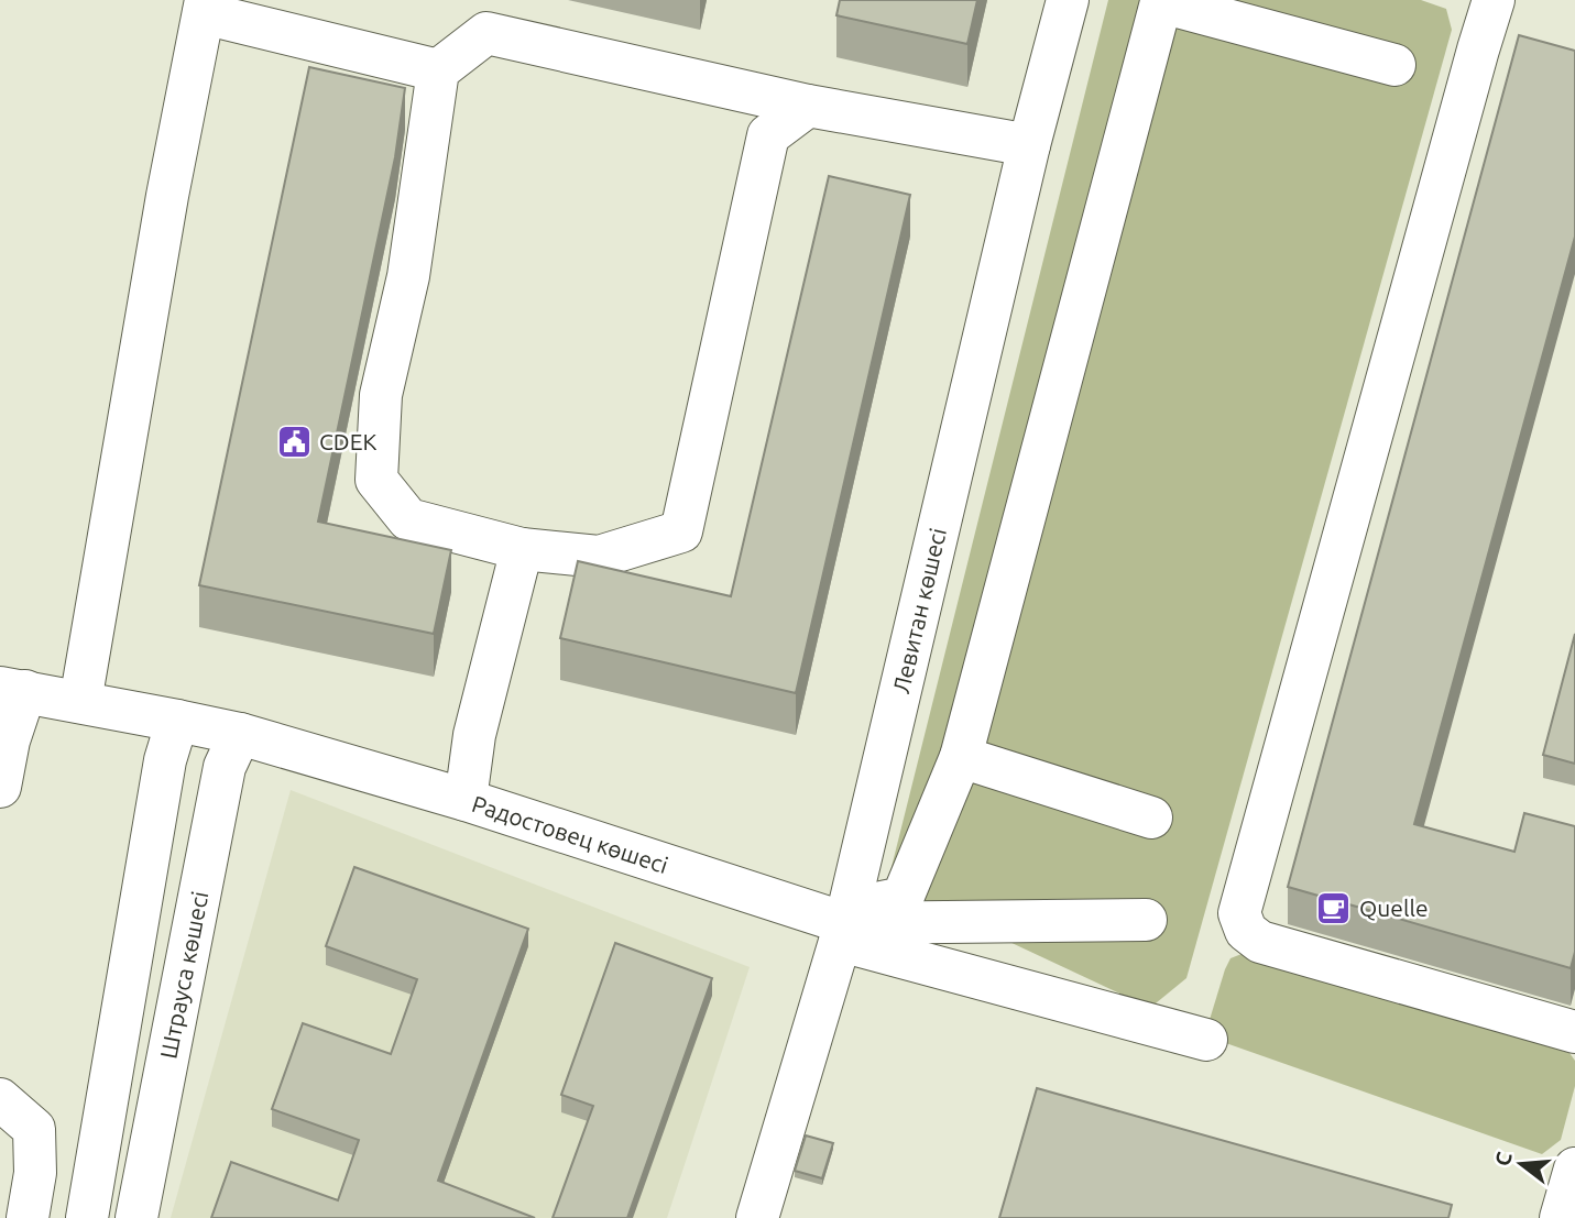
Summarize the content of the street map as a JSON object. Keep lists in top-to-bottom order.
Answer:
{
  "streets": {
    "street": ["Левитан көшесі", "Радостовец көшесі", "Штрауса көшесі"]
  },
  "crossings": [
    ["Левитан көшесі", "Радостовец көшесі"],
    ["Радостовец көшесі", "Штрауса көшесі"]
  ],
  "places": {
    "public building": ["CDEK"],
    "cafe": ["Quelle"]
  },
  "north": "left"
}
